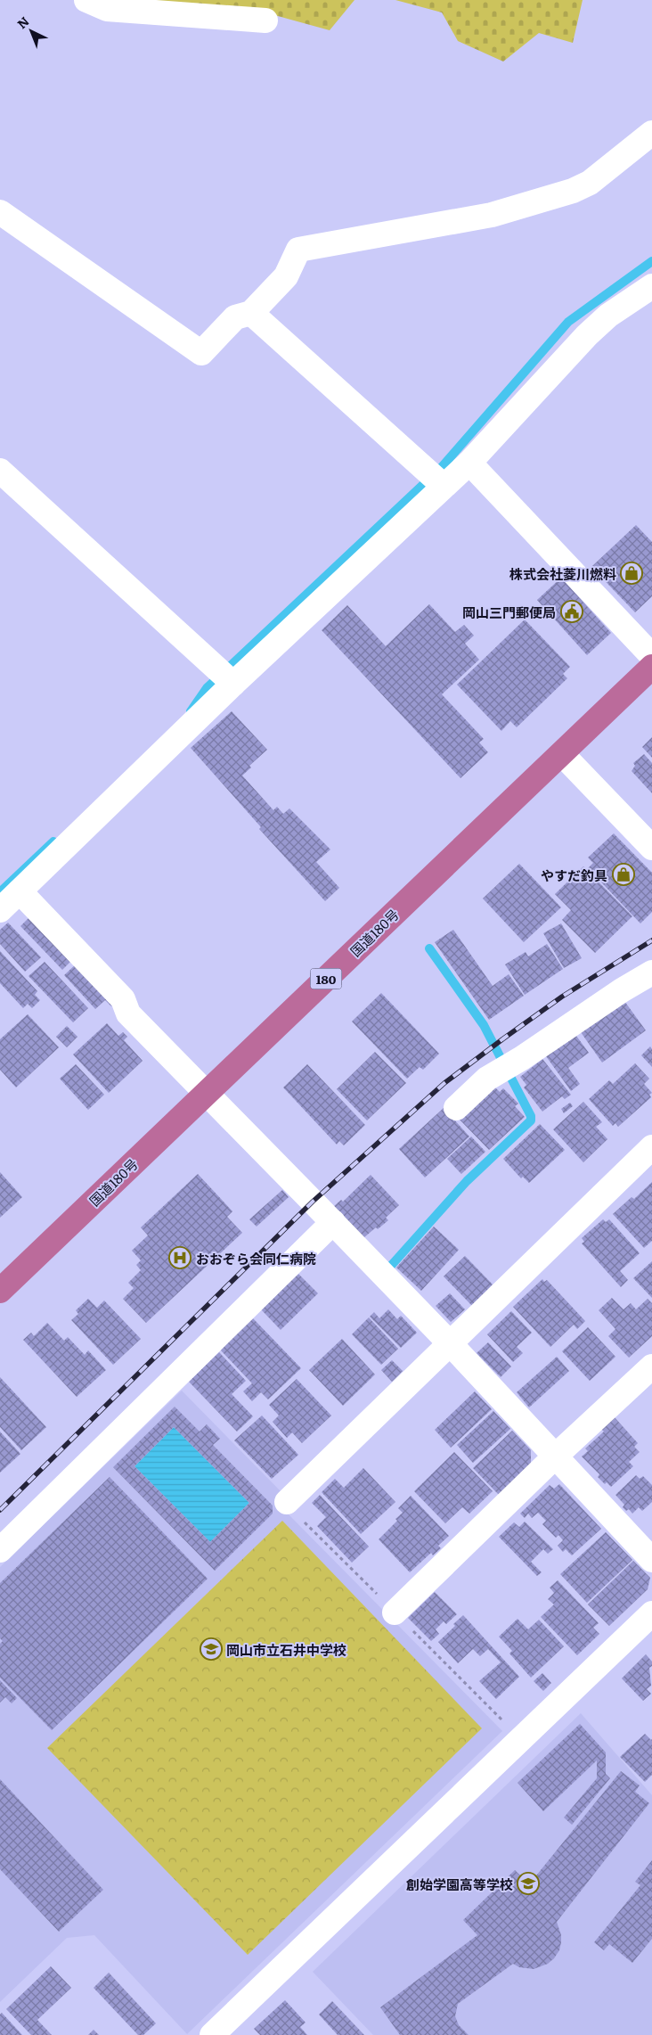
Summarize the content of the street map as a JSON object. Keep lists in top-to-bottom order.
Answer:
{
  "streets": {
    "highway": ["国道180号", "180"]
  },
  "places": {
    "shop": ["株式会社菱川燃料", "やすだ釣具"],
    "public building": ["岡山三門郵便局"],
    "hospital": ["おおぞら会同仁病院"],
    "school or university": ["岡山市立石井中学校", "創始学園高等学校"]
  },
  "north": "top left"
}
